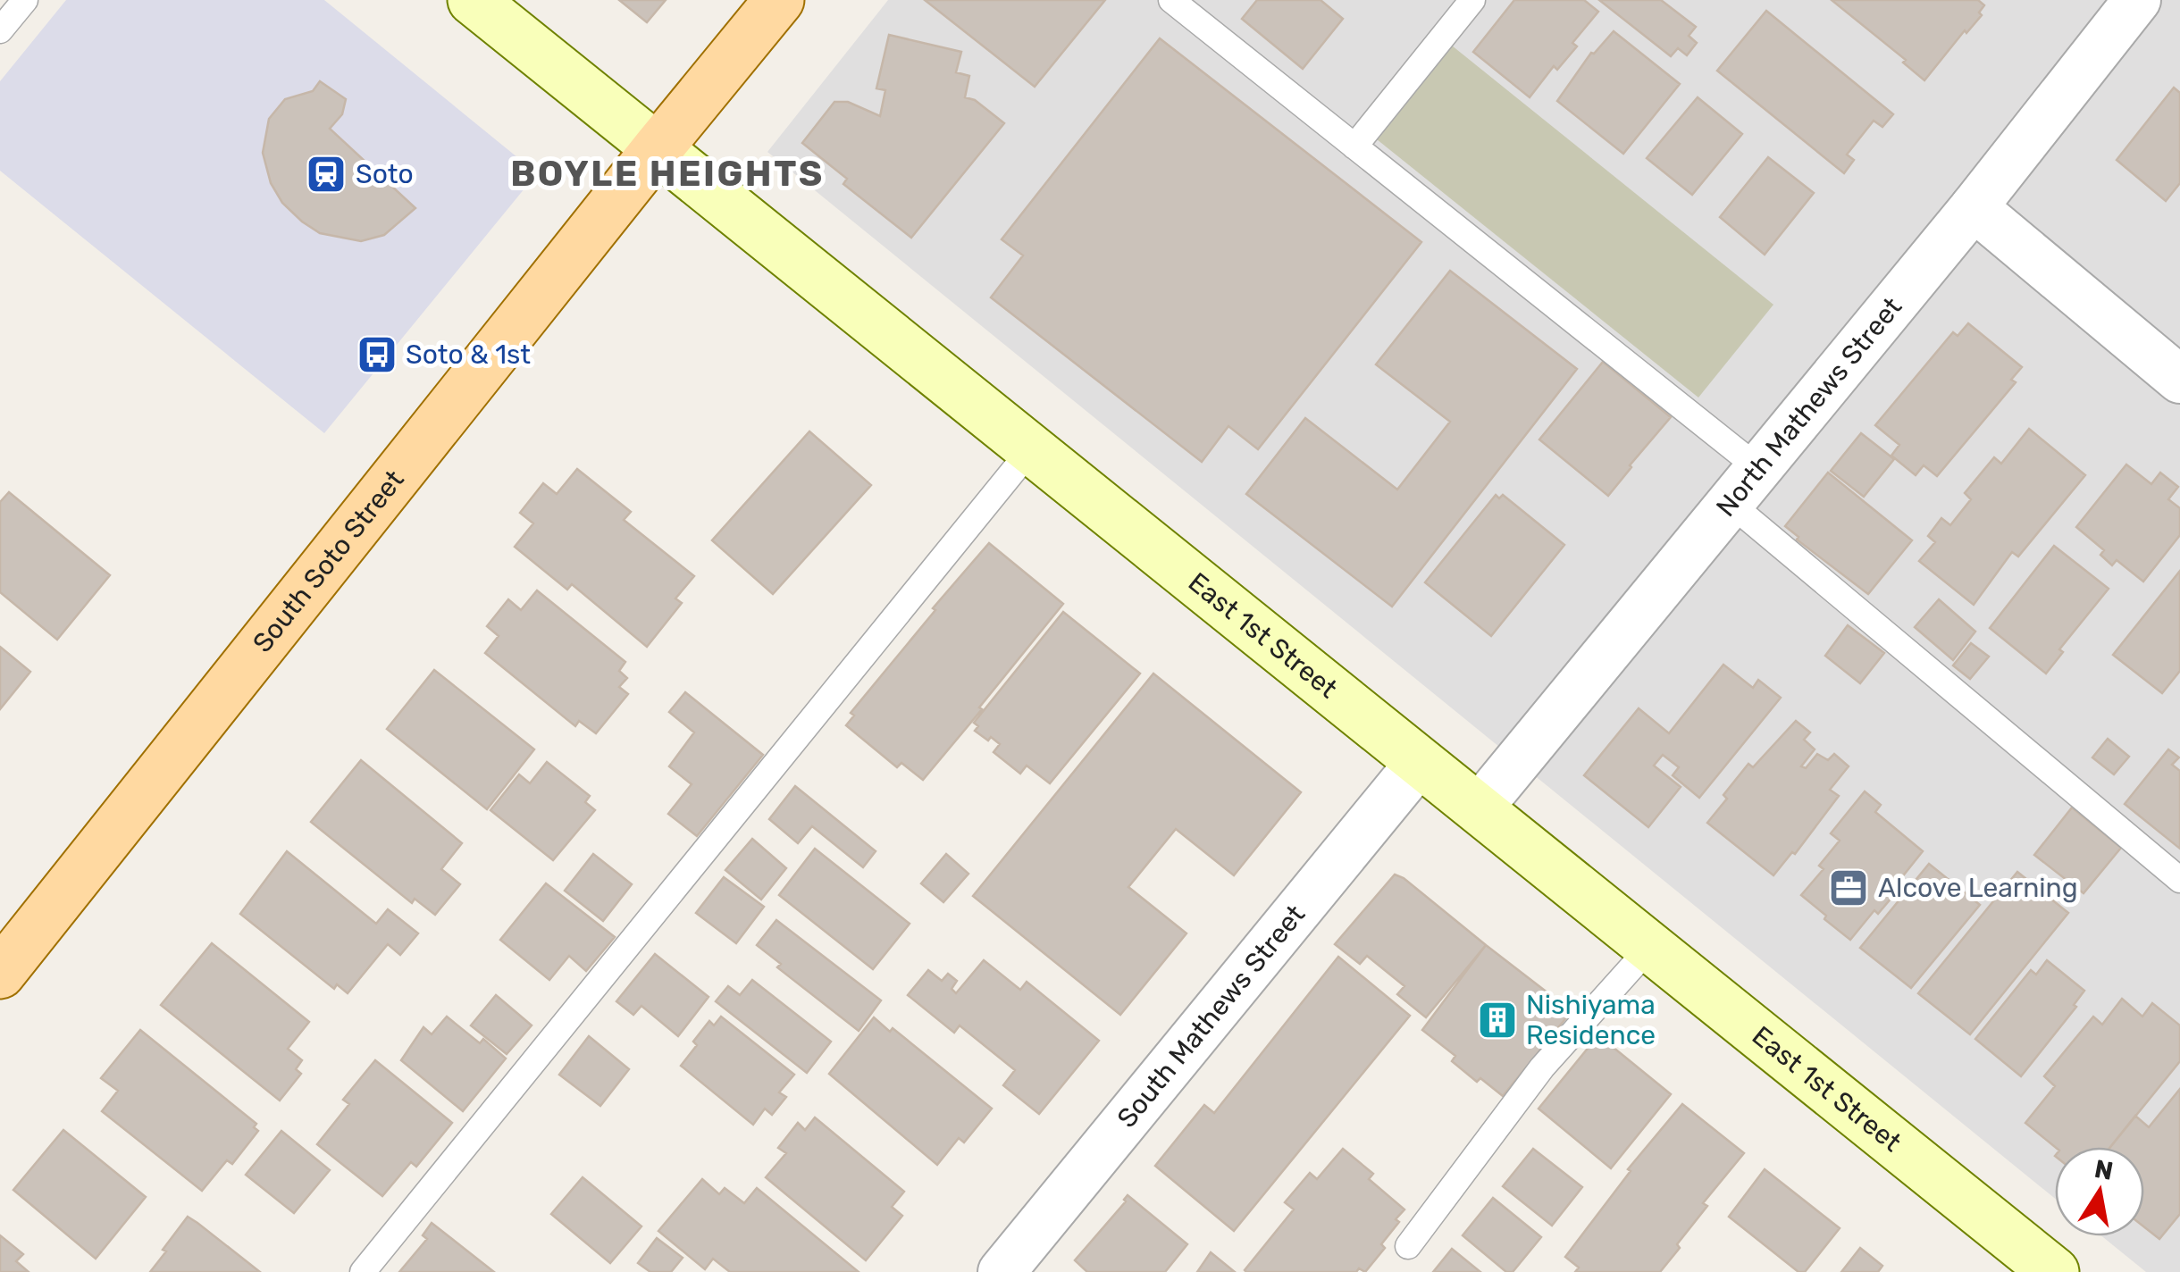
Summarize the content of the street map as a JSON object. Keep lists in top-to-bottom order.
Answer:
{
  "streets": {
    "main road": ["South Soto Street"],
    "street": ["North Mathews Street", "East 1st Street", "South Mathews Street"]
  },
  "crossings": [
    ["North Mathews Street", "East 1st Street"],
    ["South Soto Street", "East 1st Street"],
    ["East 1st Street", "South Mathews Street"]
  ],
  "districts": ["BOYLE HEIGHTS"],
  "places": {
    "station": ["Soto"],
    "bus stop": ["Soto & 1st"],
    "office": ["Alcove Learning"],
    "building": ["Nishiyama Residence"]
  },
  "north": "top"
}
